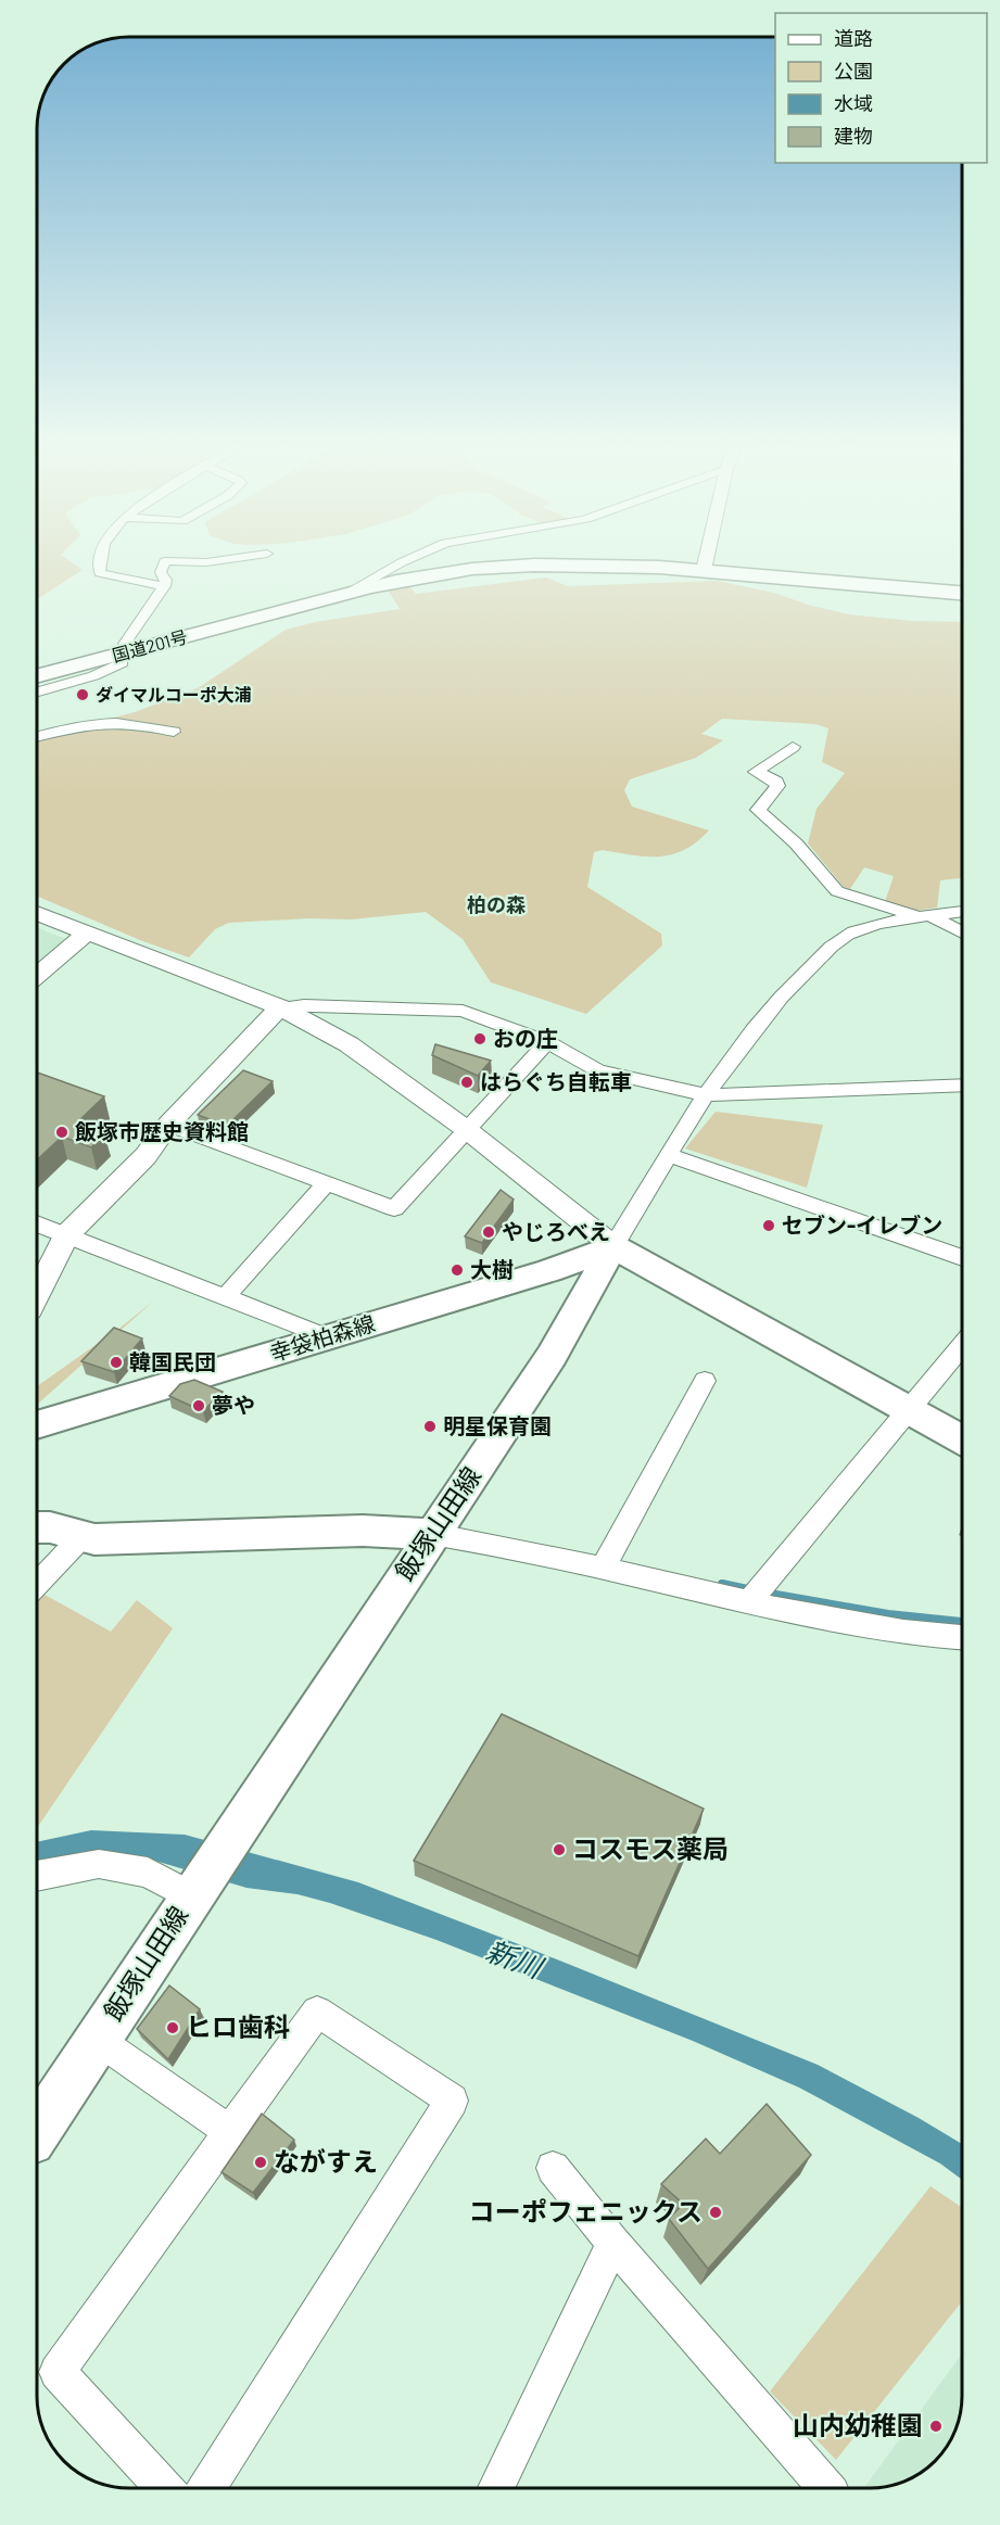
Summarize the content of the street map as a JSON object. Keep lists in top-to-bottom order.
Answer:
{
  "streets": {
    "highway": ["国道201号"],
    "main road": ["幸袋柏森線", "飯塚山田線"]
  },
  "crossings": [
    ["幸袋柏森線", "飯塚山田線"]
  ],
  "districts": ["柏の森"],
  "water": ["新川"],
  "places": [
    "ダイマルコーポ大浦",
    "おの庄",
    "はらぐち自転車",
    "飯塚市歴史資料館",
    "セブン-イレブン",
    "やじろべえ",
    "大樹",
    "韓国民団",
    "夢や",
    "明星保育園",
    "コスモス薬局",
    "ヒロ歯科",
    "ながすえ",
    "コーポフェニックス",
    "山内幼稚園"
  ],
  "legend": [
    "道路",
    "公園",
    "水域",
    "建物"
  ]
}
